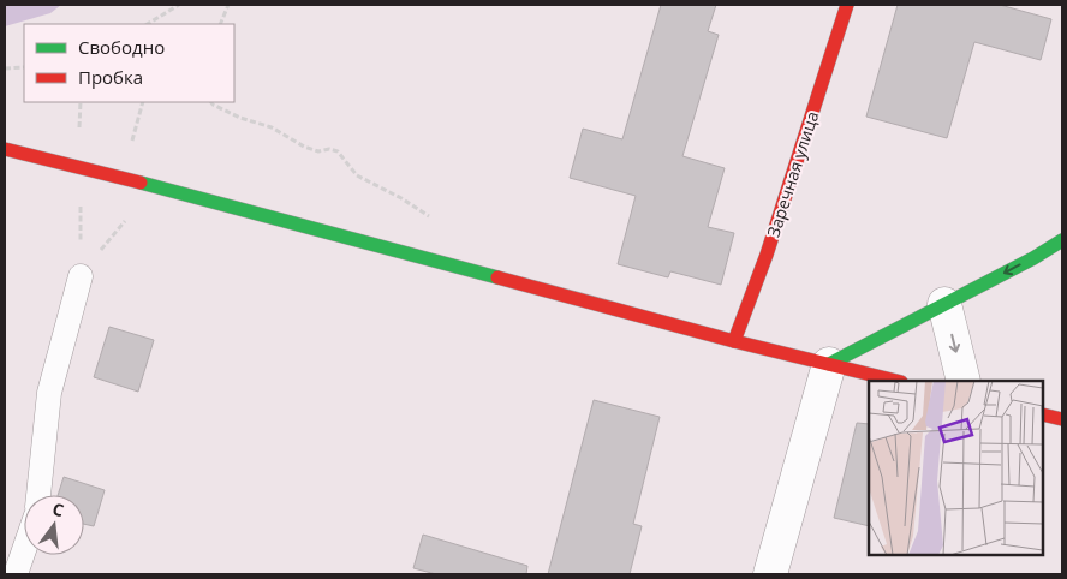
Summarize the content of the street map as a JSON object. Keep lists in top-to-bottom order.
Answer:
{
  "streets": {
    "main road": ["Заречная улица"]
  },
  "legend": ["Свободно", "Пробка"],
  "north": "top"
}
